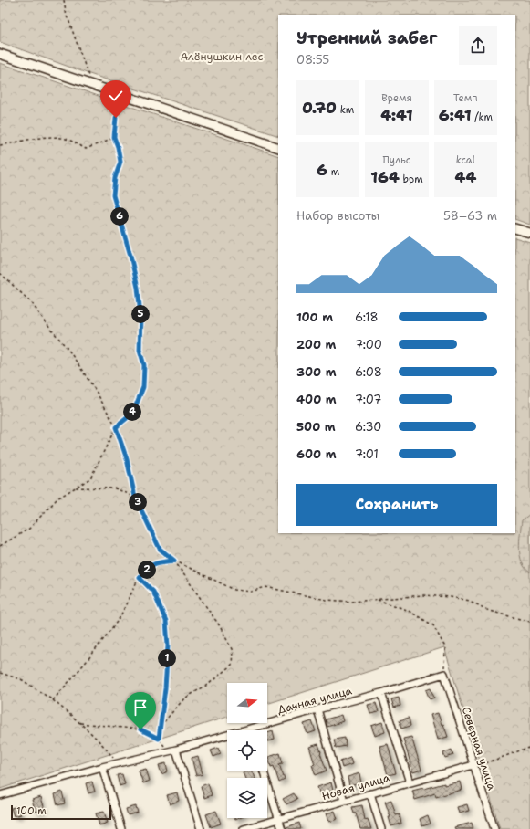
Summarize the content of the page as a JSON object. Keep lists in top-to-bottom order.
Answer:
{
  "streets": {
    "street": ["Дачная улица", "Северная улица", "Новая улица"]
  },
  "crossings": [
    ["Дачная улица", "Северная улица"],
    ["Северная улица", "Новая улица"]
  ],
  "parks": ["Алёнушкин лес"],
  "scale_bar": "100 m",
  "north": "right",
  "page": {
    "heading": ["Утренний забег", "08:55"],
    "stats": [
      ["0.70 km"],
      ["Время", "4:41"],
      ["Темп", "6:41 /km"],
      ["6 m"],
      ["Пульс", "164 bpm"],
      ["kcal", "44"]
    ],
    "chart": ["Набор высоты", "58–63 m"],
    "pins": [
      "6",
      "5",
      "4",
      "3",
      "2",
      "1"
    ],
    "list": [
      {
        "name": "100 m",
        "note": "6:18"
      },
      {
        "name": "200 m",
        "note": "7:00"
      },
      {
        "name": "300 m",
        "note": "6:08"
      },
      {
        "name": "400 m",
        "note": "7:07"
      },
      {
        "name": "500 m",
        "note": "6:30"
      },
      {
        "name": "600 m",
        "note": "7:01"
      }
    ],
    "buttons": "Сохранить",
    "scale": "100 m"
  }
}
